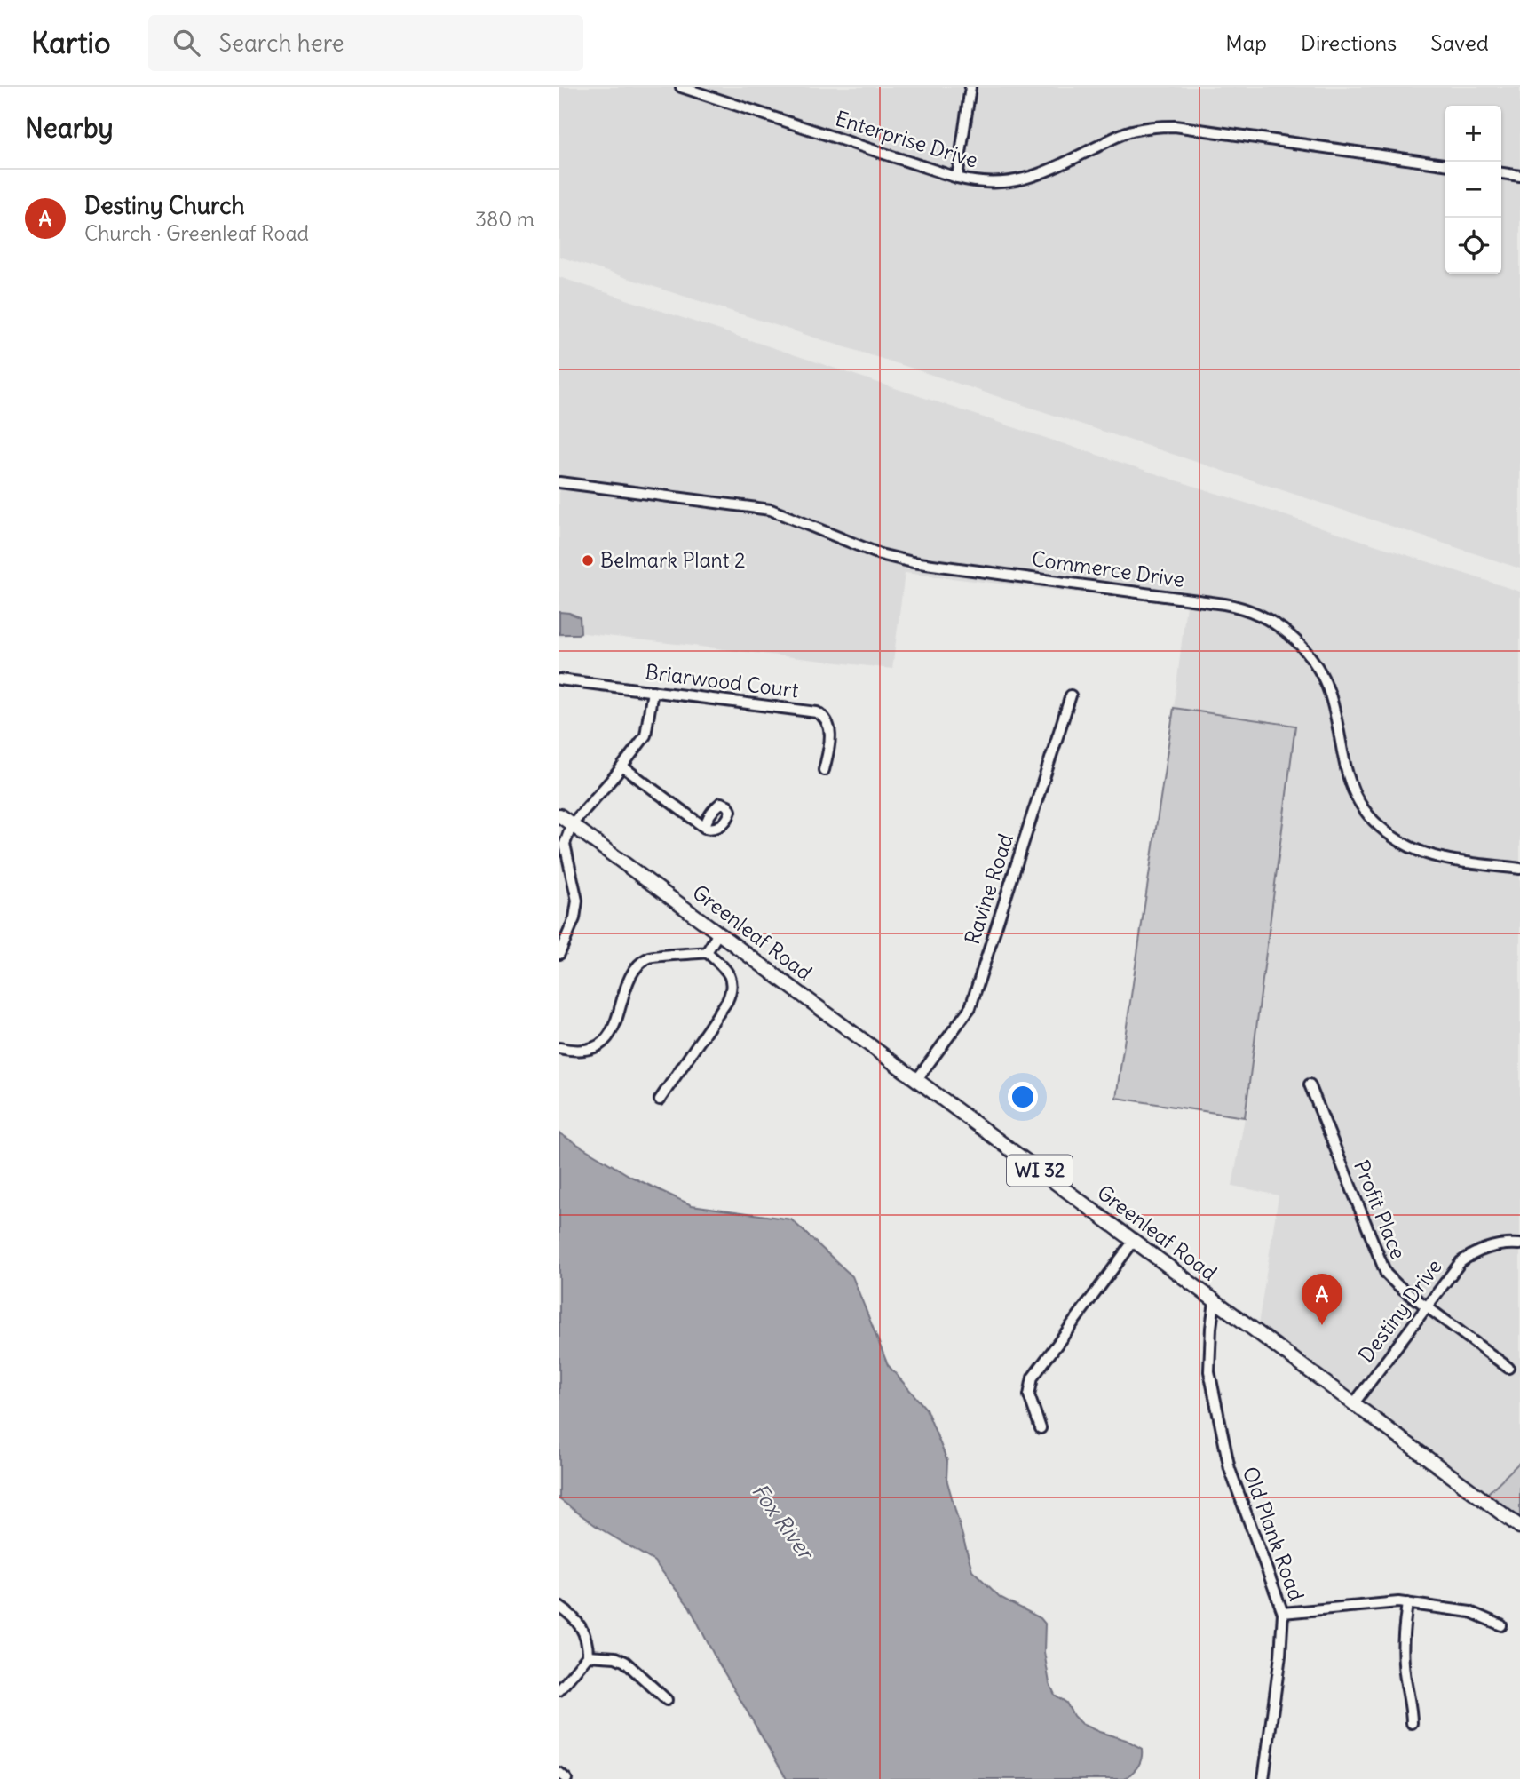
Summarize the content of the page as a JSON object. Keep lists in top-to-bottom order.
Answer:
{
  "streets": {
    "main road": ["Greenleaf Road", "WI 32"],
    "street": [
      "Enterprise Drive",
      "Commerce Drive",
      "Briarwood Court",
      "Ravine Road",
      "Profit Place",
      "Destiny Drive",
      "Old Plank Road"
    ]
  },
  "crossings": [
    ["Ravine Road", "Greenleaf Road"],
    ["Greenleaf Road", "Destiny Drive"],
    ["Greenleaf Road", "Old Plank Road"],
    ["Profit Place", "Destiny Drive"]
  ],
  "water": ["Fox River"],
  "places": ["Belmark Plant 2"],
  "page": {
    "header": "Kartio",
    "search": "Search here",
    "nav": ["Map", "Directions", "Saved"],
    "heading": "Nearby",
    "map_buttons": ["+", "−"],
    "list": [
      {
        "mark": "A",
        "name": "Destiny Church",
        "note": "Church · Greenleaf Road",
        "value": "380 m"
      }
    ],
    "pins": "A"
  }
}
